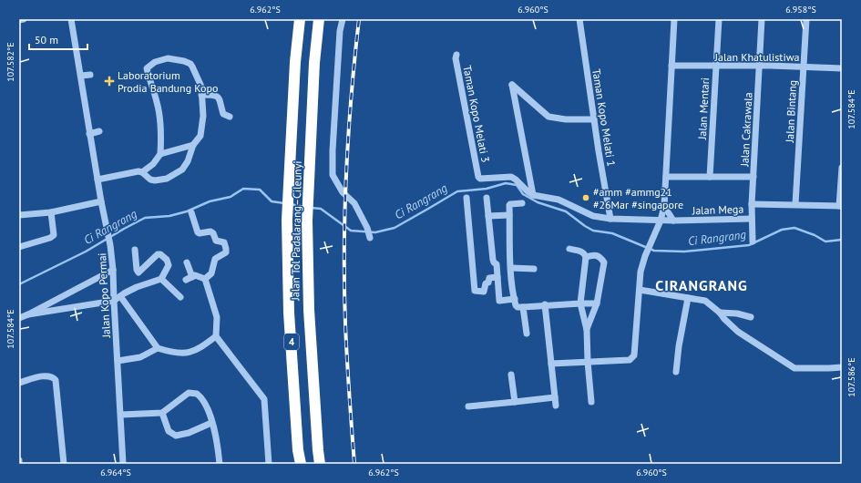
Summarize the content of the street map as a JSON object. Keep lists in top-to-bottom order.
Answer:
{
  "streets": {
    "highway": ["Jalan Tol Padalarang–Cileunyi", "4"],
    "street": [
      "Jalan Khatulistiwa",
      "Jalan Mentari",
      "Jalan Bintang",
      "Taman Kopo Melati 3",
      "Taman Kopo Melati 1",
      "Jalan Cakrawala",
      "Jalan Mega",
      "Jalan Kopo Permai"
    ]
  },
  "crossings": [
    ["Jalan Khatulistiwa", "Jalan Mentari"],
    ["Jalan Khatulistiwa", "Jalan Bintang"],
    ["Jalan Khatulistiwa", "Jalan Cakrawala"],
    ["Taman Kopo Melati 3", "Jalan Mega"],
    ["Taman Kopo Melati 1", "Jalan Mega"],
    ["Jalan Cakrawala", "Jalan Mega"]
  ],
  "districts": ["CIRANGRANG"],
  "water": ["Ci Rangrang"],
  "places": {
    "health": ["Laboratorium Prodia Bandung Kopo"],
    "other": ["#amm #ammg21 #26Mar #singapore"]
  },
  "scale_bar": "50 m",
  "coordinates": [
    "6.962°S",
    "6.960°S",
    "6.958°S",
    "107.582°E",
    "107.584°E",
    "107.586°E",
    "6.964°S"
  ]
}
